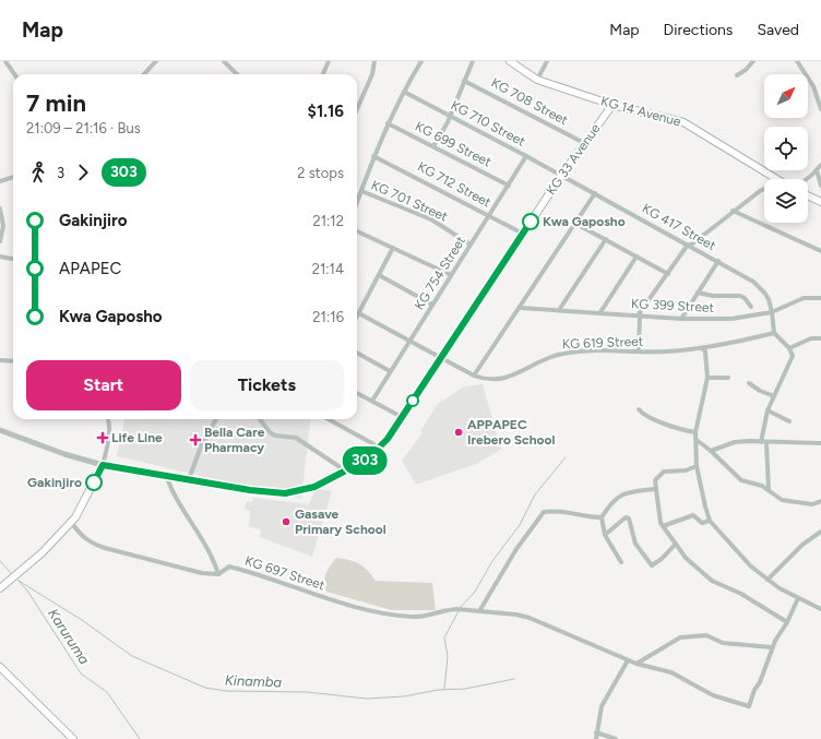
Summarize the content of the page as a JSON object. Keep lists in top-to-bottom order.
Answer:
{
  "streets": {
    "main road": ["KG 14 Avenue", "KG 33 Avenue"],
    "street": [
      "KG 708 Street",
      "KG 710 Street",
      "KG 699 Street",
      "KG 712 Street",
      "KG 701 Street",
      "KG 417 Street",
      "KG 754 Street",
      "KG 399 Street",
      "KG 619 Street",
      "KG 697 Street"
    ]
  },
  "crossings": [
    ["KG 708 Street", "KG 33 Avenue"],
    ["KG 14 Avenue", "KG 33 Avenue"],
    ["KG 710 Street", "KG 33 Avenue"],
    ["KG 710 Street", "KG 417 Street"],
    ["KG 710 Street", "KG 754 Street"],
    ["KG 699 Street", "KG 754 Street"],
    ["KG 33 Avenue", "KG 712 Street"],
    ["KG 33 Avenue", "KG 417 Street"],
    ["KG 33 Avenue", "KG 619 Street"],
    ["KG 712 Street", "KG 754 Street"],
    ["KG 701 Street", "KG 754 Street"],
    ["KG 417 Street", "KG 399 Street"],
    ["KG 417 Street", "KG 619 Street"],
    ["KG 754 Street", "KG 619 Street"]
  ],
  "water": ["Karuruma", "Kinamba"],
  "places": {
    "other": [
      "Kwa Gaposho",
      "APPAPEC Irebero School",
      "Gakinjiro",
      "Gasave Primary School"
    ],
    "health": ["Life Line", "Bella Care Pharmacy"]
  },
  "lines": ["bus line 303"],
  "north": "top right",
  "page": {
    "header": "Map",
    "nav": ["Map", "Directions", "Saved"],
    "on_map": "303",
    "heading": ["7 min", "21:09 – 21:16 · Bus", "$1.16"],
    "legs": ["3", "303", "2 stops"],
    "list": [
      {
        "name": "Gakinjiro",
        "value": "21:12"
      },
      {
        "name": "APAPEC",
        "value": "21:14"
      },
      {
        "name": "Kwa Gaposho",
        "value": "21:16"
      }
    ],
    "buttons": ["Start", "Tickets"]
  }
}
